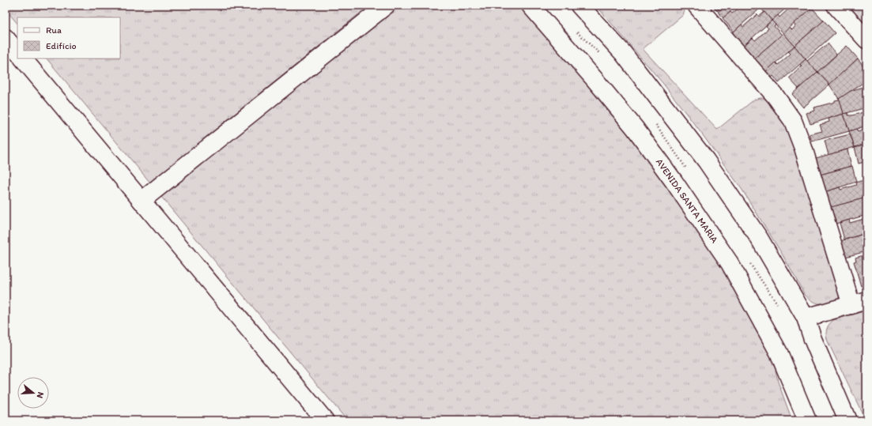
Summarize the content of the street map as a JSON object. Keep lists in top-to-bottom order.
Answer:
{
  "streets": {
    "street": ["AVENIDA SANTA MARIA"]
  },
  "legend": ["Rua", "Edifício"],
  "north": "right"
}
